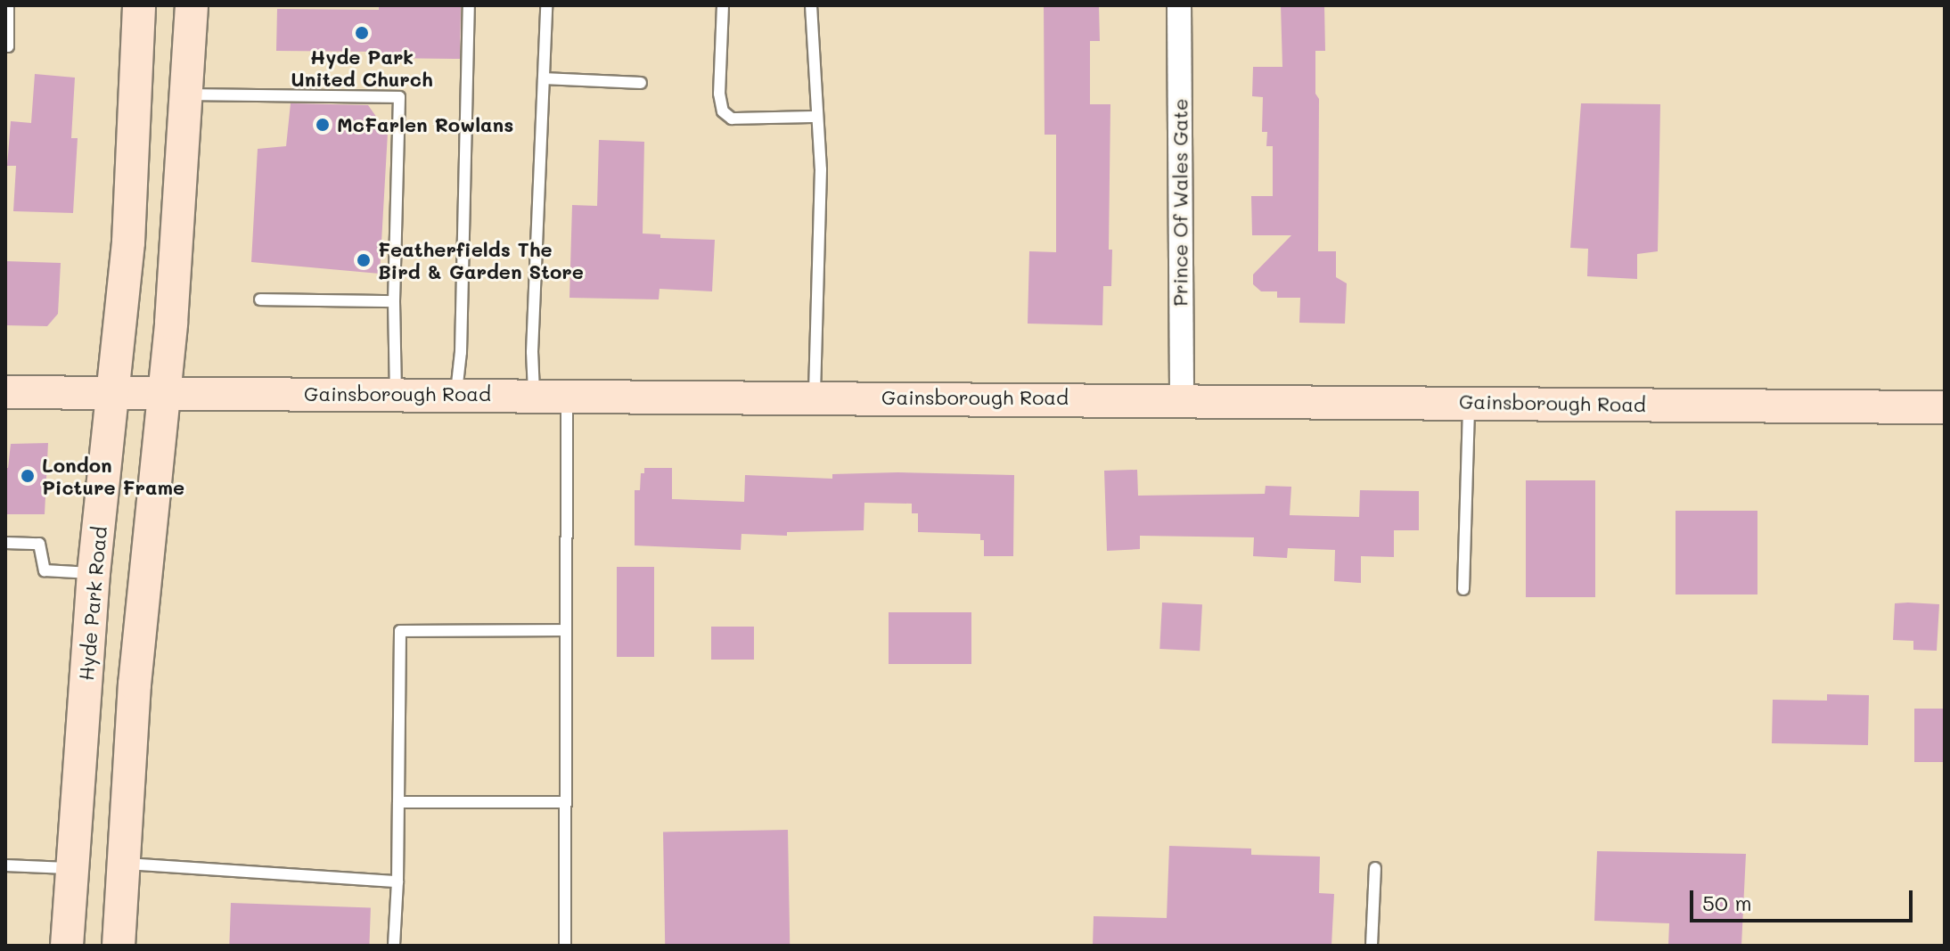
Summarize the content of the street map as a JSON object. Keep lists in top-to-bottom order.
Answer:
{
  "streets": {
    "main road": ["Gainsborough Road", "Hyde Park Road"],
    "street": ["Prince Of Wales Gate"]
  },
  "crossings": [
    ["Prince Of Wales Gate", "Gainsborough Road"],
    ["Gainsborough Road", "Hyde Park Road"]
  ],
  "places": [
    "Hyde Park United Church",
    "McFarlen Rowlans",
    "Featherfields The Bird & Garden Store",
    "London Picture Frame"
  ],
  "scale_bar": "50 m"
}
